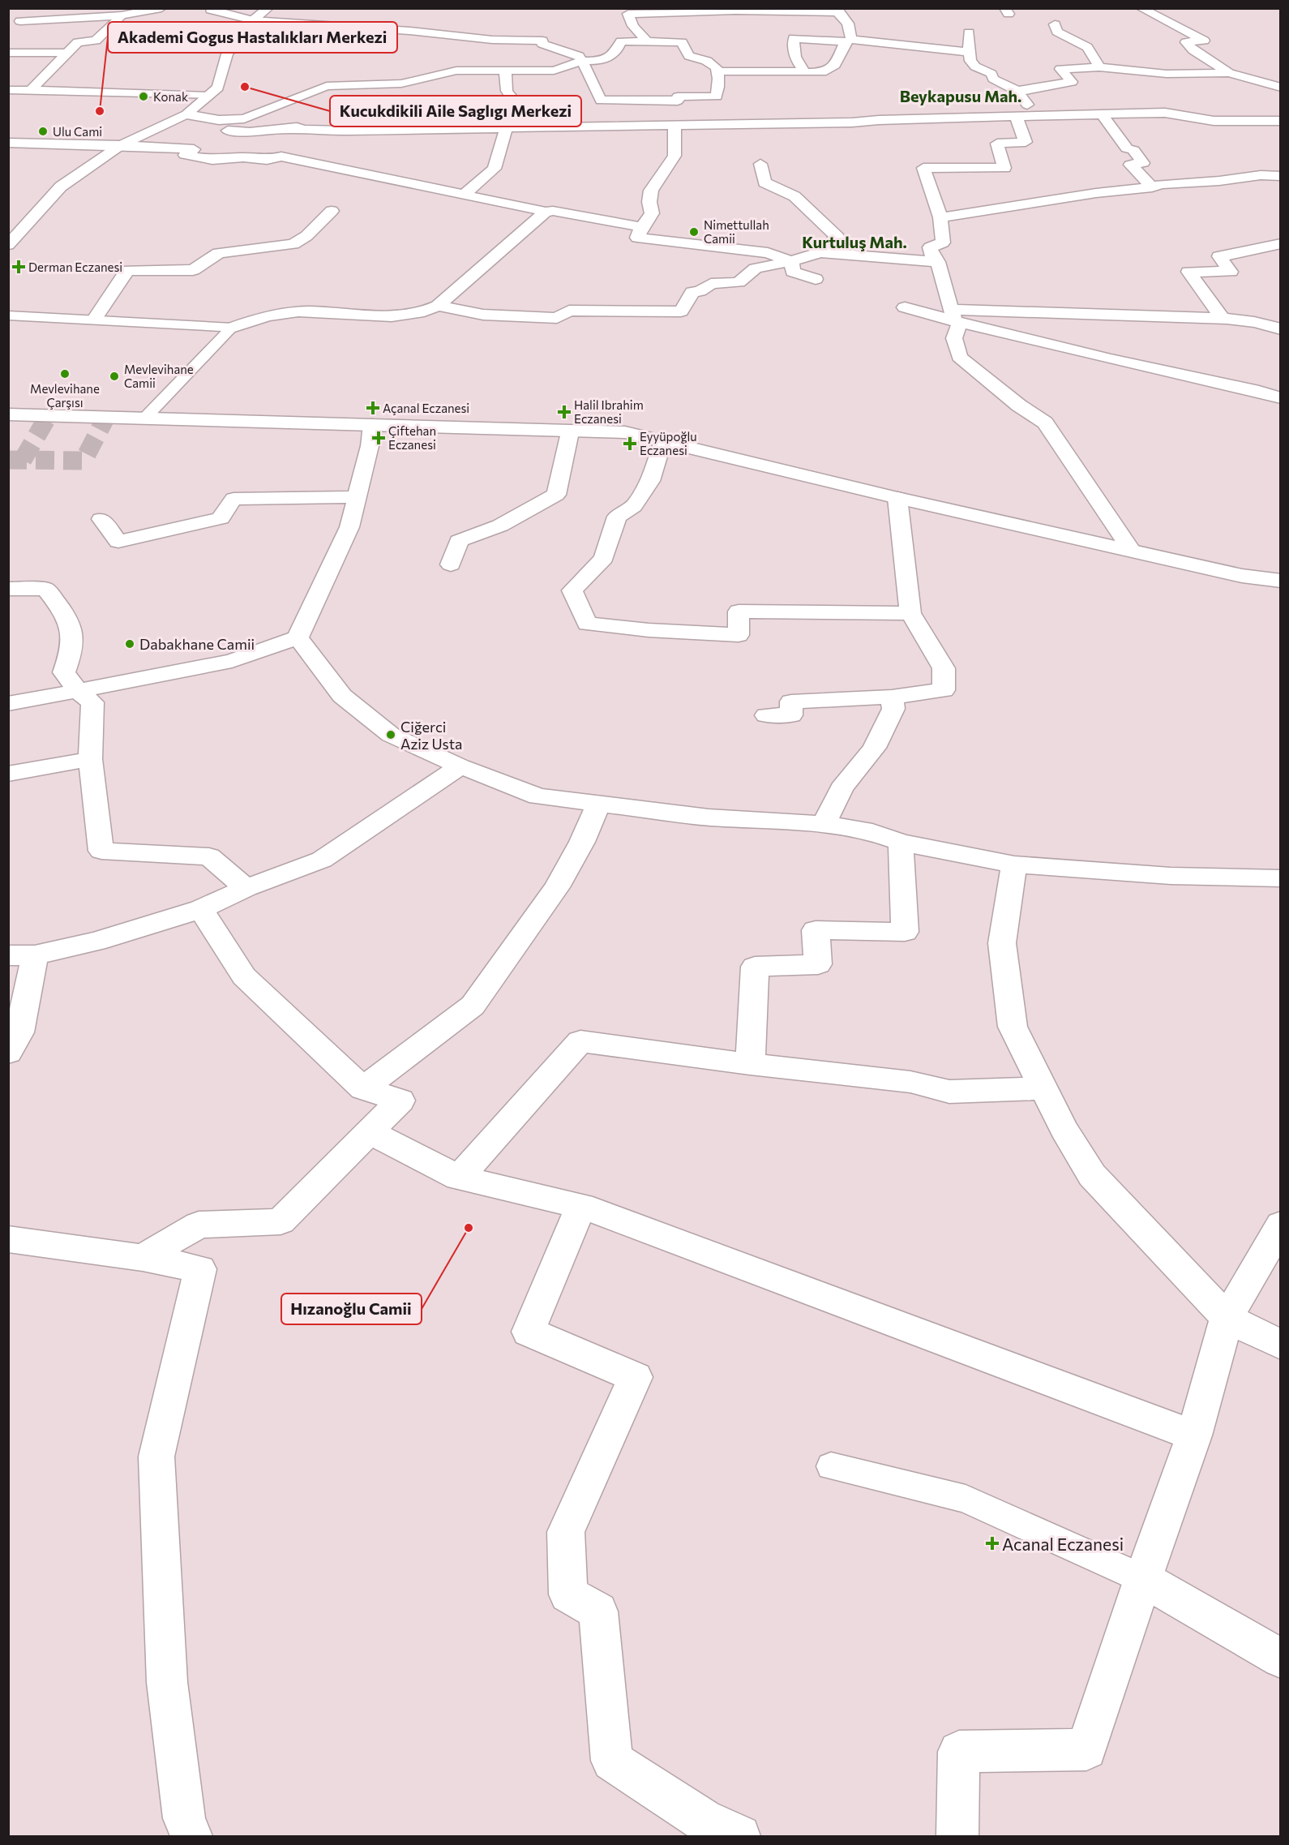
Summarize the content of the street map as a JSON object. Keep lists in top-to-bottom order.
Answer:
{
  "districts": ["Beykapusu Mah.", "Kurtuluş Mah."],
  "places": {
    "other": [
      "Kucukdikili Aile Saglıgı Merkezi",
      "Konak",
      "Akademi Gogus Hastalıkları Merkezi",
      "Ulu Cami",
      "Nimettullah Camii",
      "Mevlevihane Çarşısı",
      "Mevlevihane Camii",
      "Dabakhane Camii",
      "Ciğerci Aziz Usta",
      "Hızanoğlu Camii"
    ],
    "health": [
      "Derman Eczanesi",
      "Açanal Eczanesi",
      "Halil Ibrahim Eczanesi",
      "Çiftehan Eczanesi",
      "Eyyüpoğlu Eczanesi",
      "Acanal Eczanesi"
    ]
  }
}
